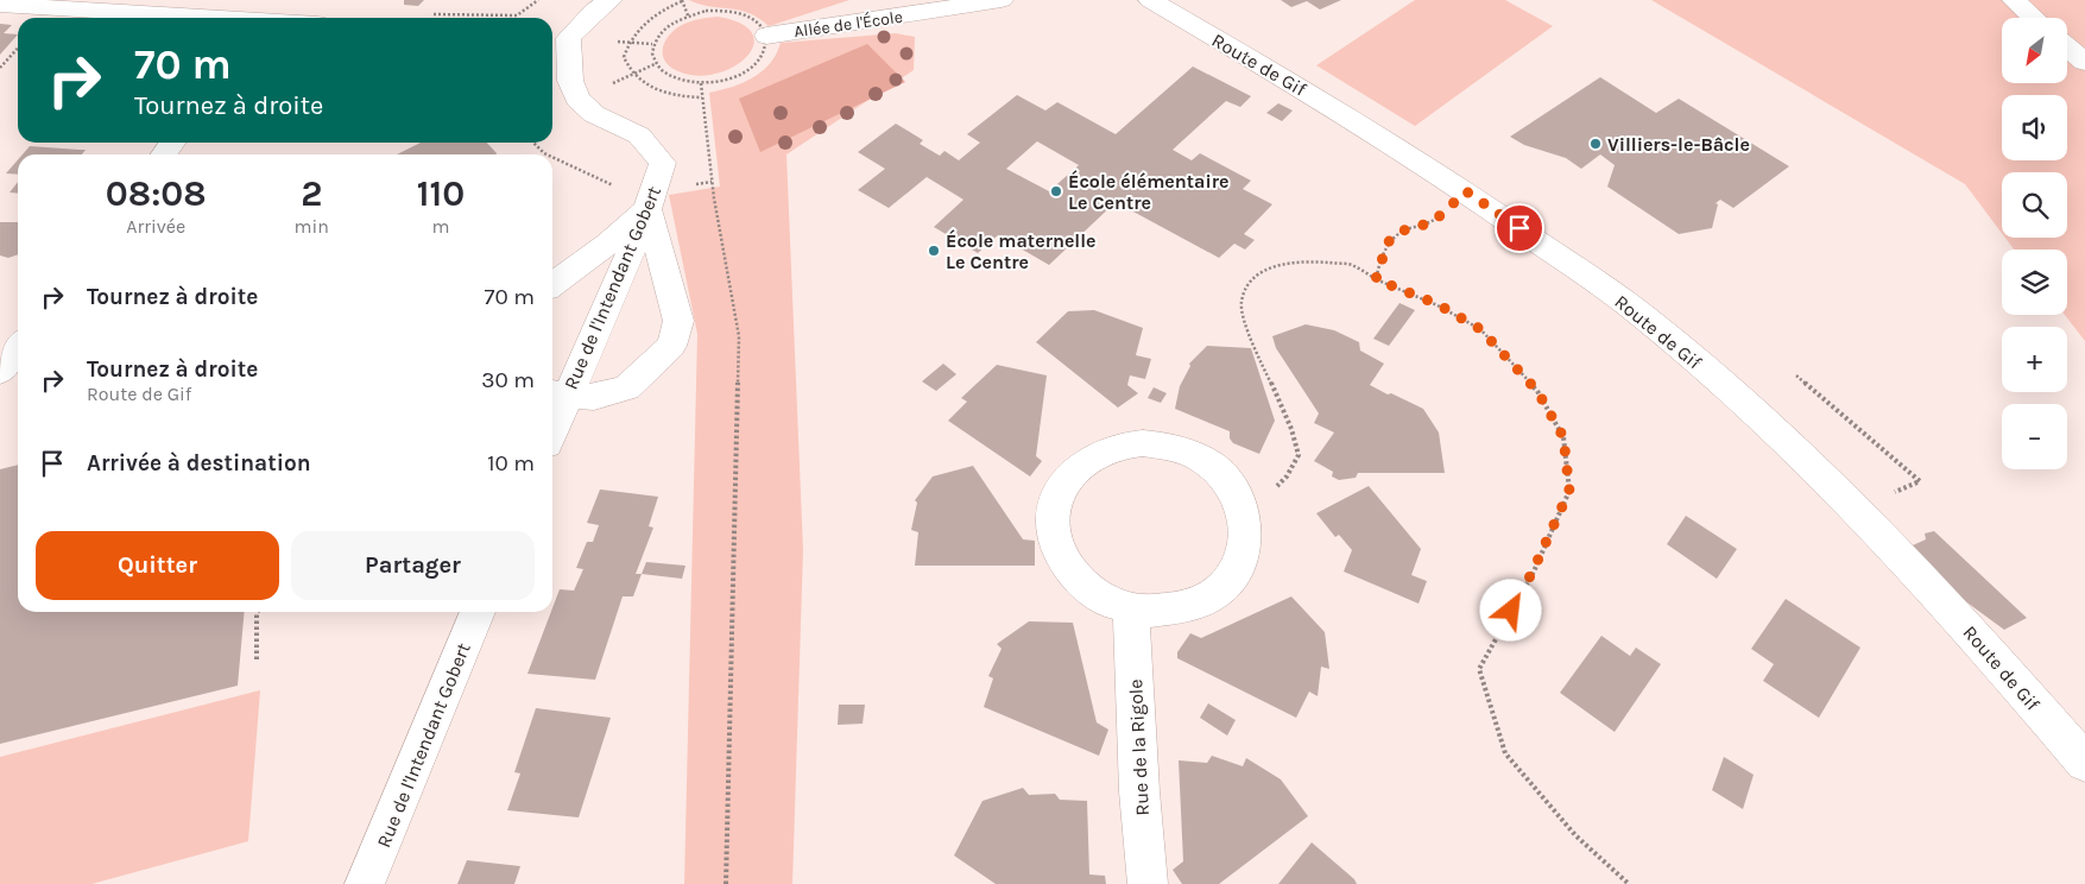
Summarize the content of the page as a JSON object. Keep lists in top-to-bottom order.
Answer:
{
  "streets": {
    "street": [
      "Allée de l'École",
      "Route de Gif",
      "Rue de l'Intendant Gobert",
      "Rue de la Rigole"
    ]
  },
  "places": ["Villiers-le-Bâcle", "École élémentaire Le Centre", "École maternelle Le Centre"],
  "north": "bottom left",
  "page": {
    "map_buttons": ["+", "−"],
    "turn": ["70 m", "Tournez à droite"],
    "eta": [
      "08:08",
      "Arrivée",
      "2",
      "min",
      "110",
      "m"
    ],
    "list": [
      {
        "name": "Tournez à droite",
        "value": "70 m"
      },
      {
        "name": "Tournez à droite",
        "note": "Route de Gif",
        "value": "30 m"
      },
      {
        "name": "Arrivée à destination",
        "value": "10 m"
      }
    ],
    "buttons": ["Quitter", "Partager"]
  }
}
